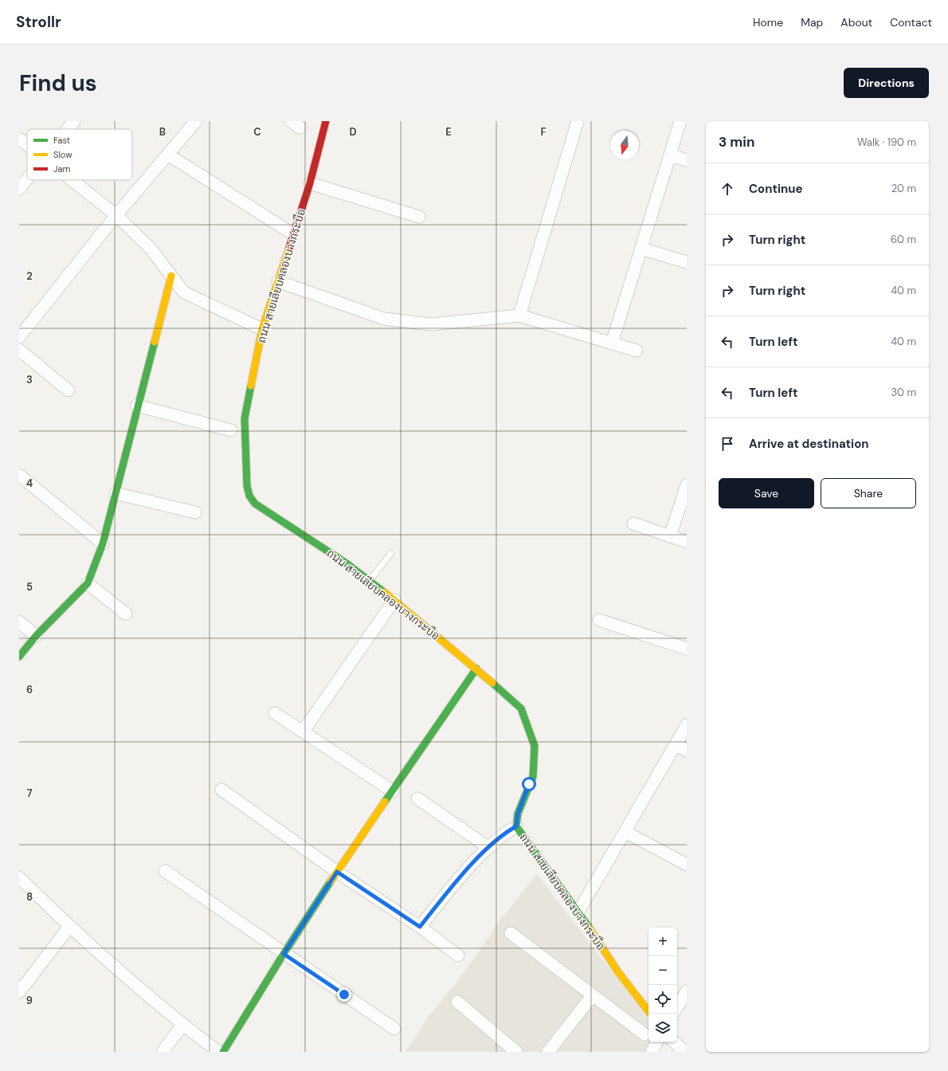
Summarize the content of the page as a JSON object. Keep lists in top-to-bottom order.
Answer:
{
  "streets": {
    "street": ["ถนน สายเลียบคลองบางกระบือ"]
  },
  "legend": ["Fast", "Slow", "Jam"],
  "north": "bottom",
  "page": {
    "header": "Strollr",
    "nav": [
      "Home",
      "Map",
      "About",
      "Contact"
    ],
    "buttons": [
      "Directions",
      ["Save", "Share"]
    ],
    "title": "Find us",
    "heading": ["3 min", "Walk · 190 m"],
    "list": [
      ["Continue", "20 m"],
      ["Turn right", "60 m"],
      ["Turn right", "40 m"],
      ["Turn left", "40 m"],
      ["Turn left", "30 m"],
      "Arrive at destination"
    ],
    "map_buttons": ["+", "−"]
  },
  "grid": {
    "columns": [
      "B",
      "C",
      "D",
      "E",
      "F"
    ],
    "rows": [
      "2",
      "3",
      "4",
      "5",
      "6",
      "7",
      "8",
      "9"
    ]
  }
}
